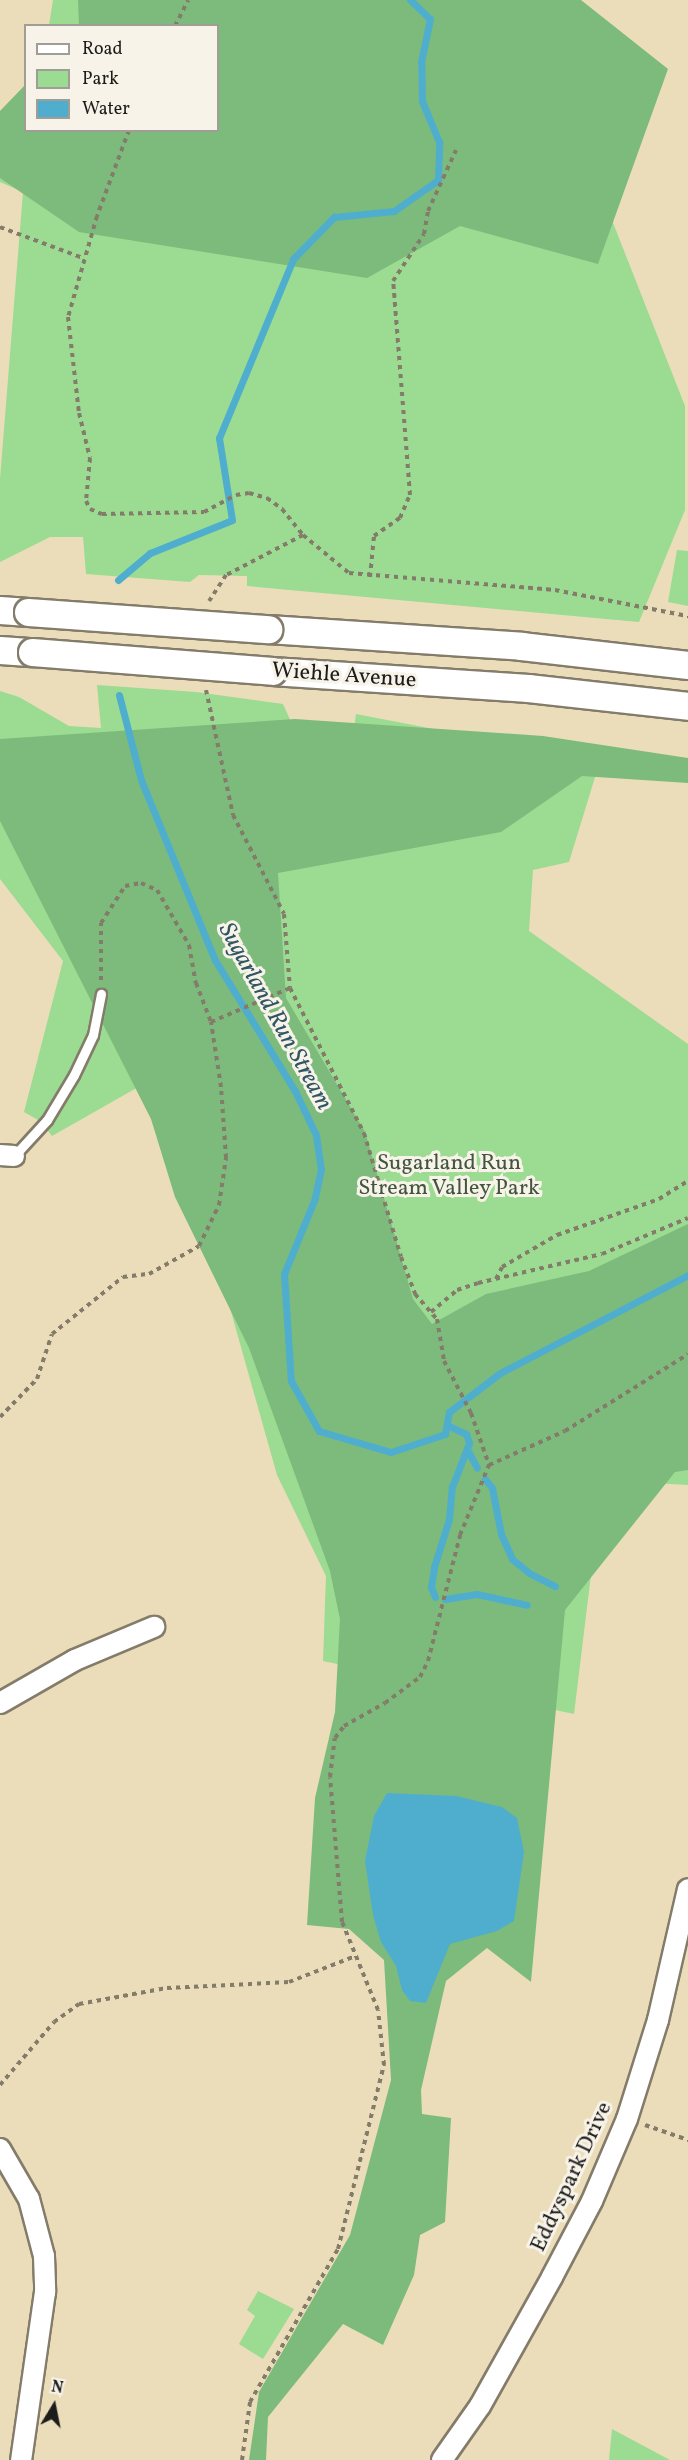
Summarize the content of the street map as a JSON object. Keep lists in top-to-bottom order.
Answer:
{
  "streets": {
    "main road": ["Wiehle Avenue"],
    "street": ["Eddyspark Drive"]
  },
  "water": ["Sugarland Run Stream"],
  "parks": ["Sugarland Run Stream Valley Park"],
  "legend": ["Road", "Park", "Water"],
  "north": "top"
}
